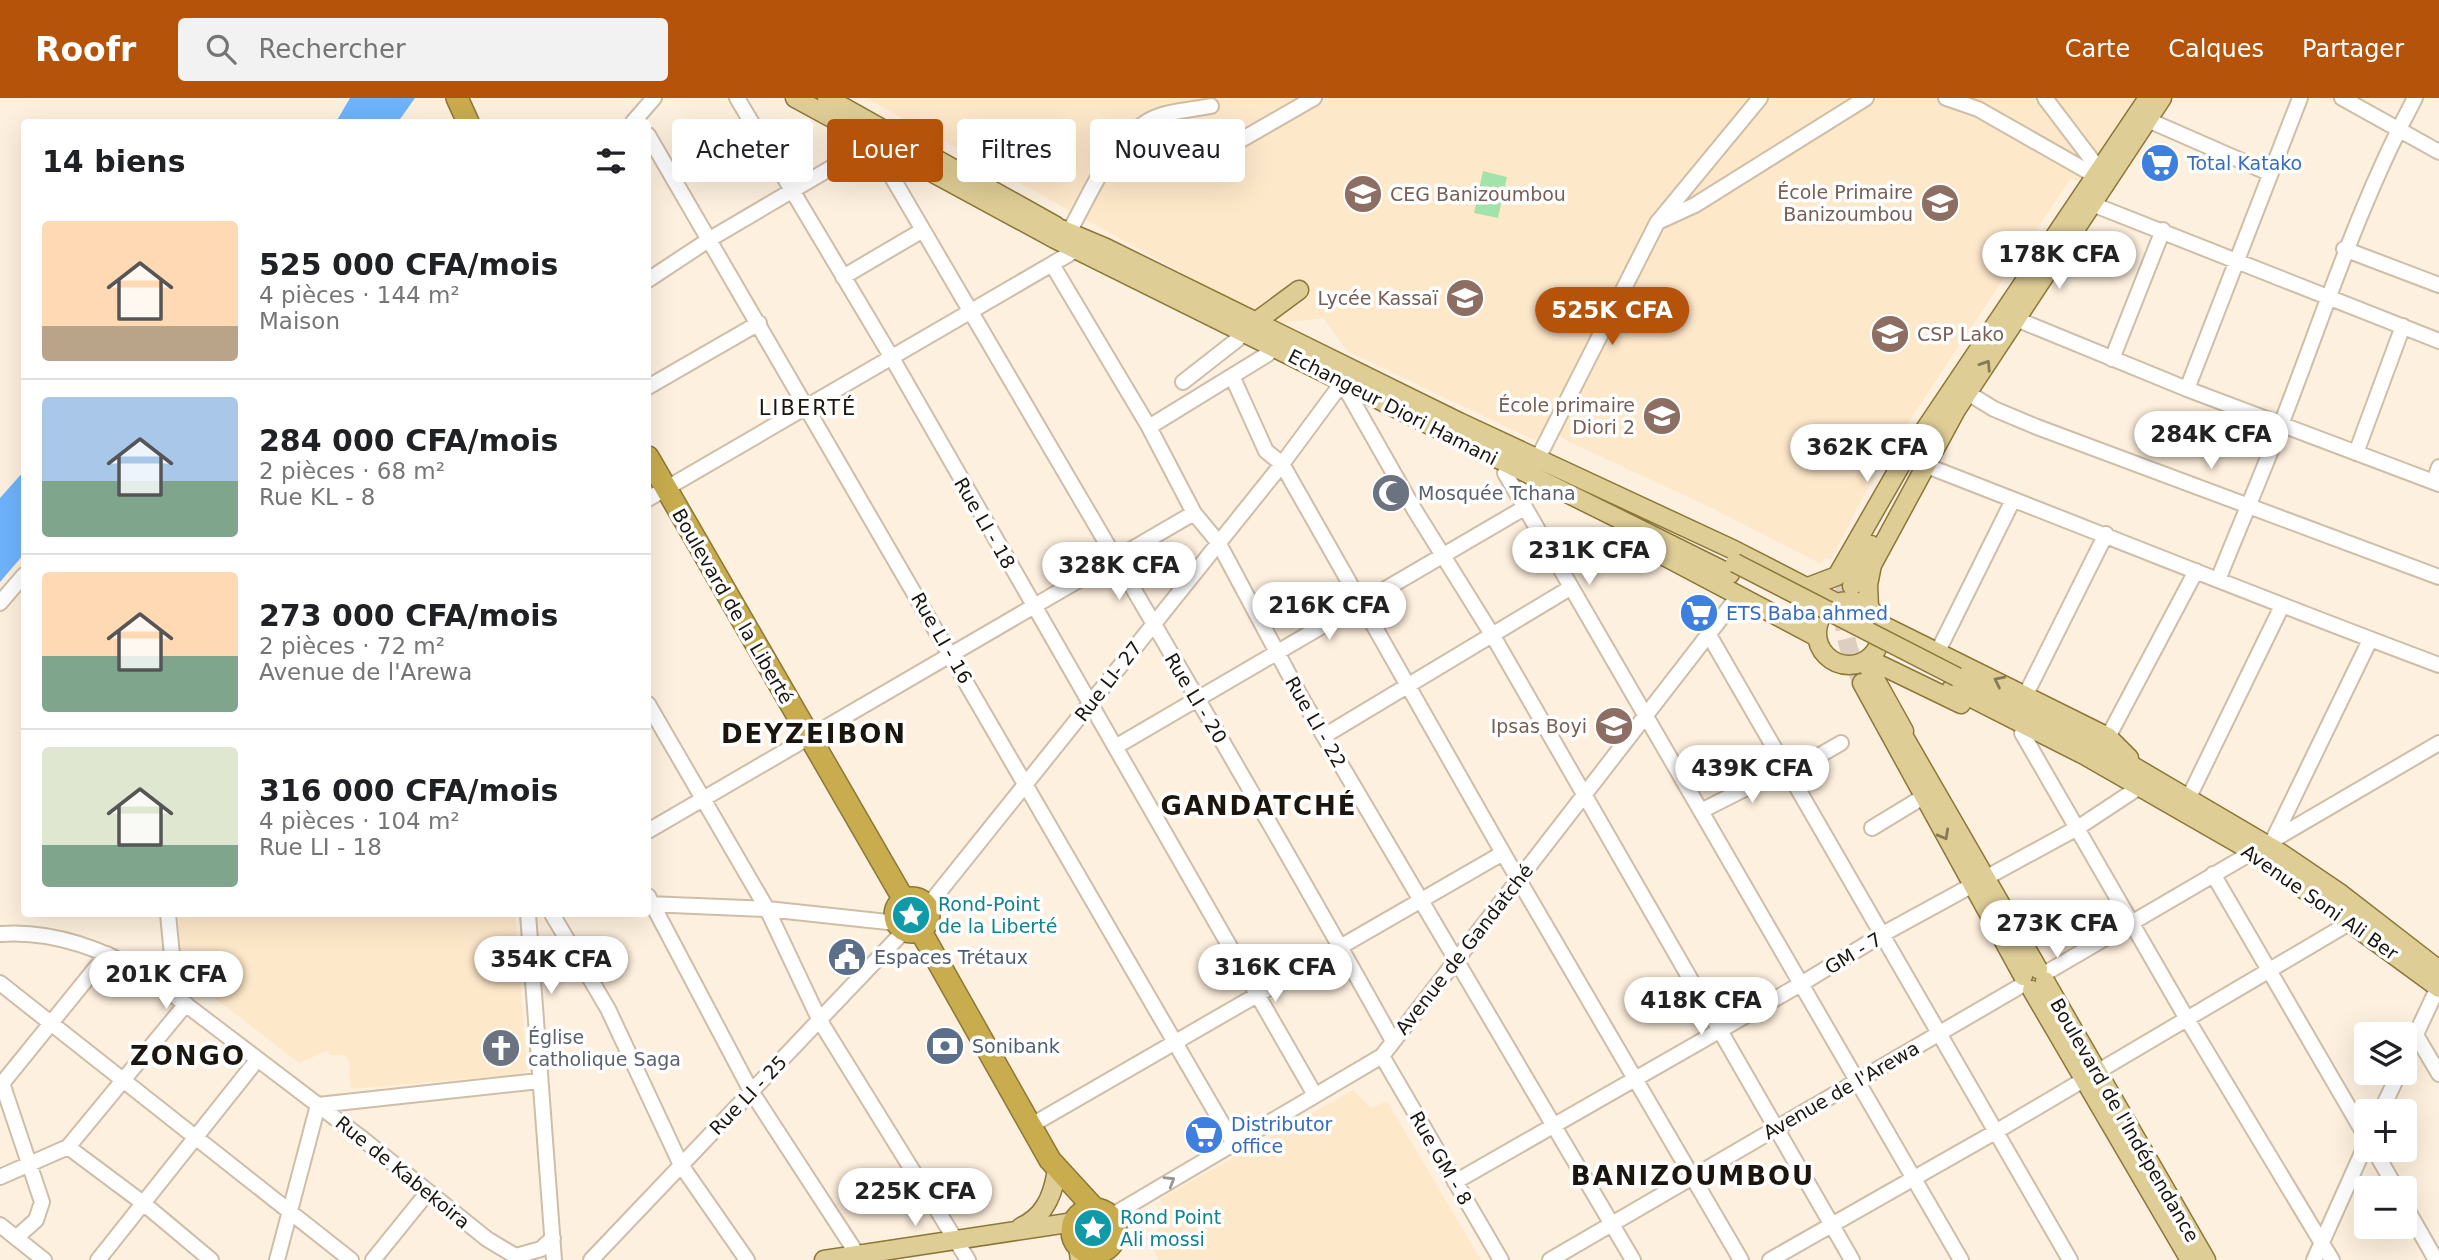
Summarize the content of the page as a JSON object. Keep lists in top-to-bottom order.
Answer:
{
  "streets": {
    "highway": ["Boulevard de la Liberté"],
    "main road": ["Echangeur Diori Hamani", "Avenue Soni Ali Ber", "Boulevard de l'Indépendance"],
    "street": [
      "Rue LI - 18",
      "Rue LI - 16",
      "Rue LI- 27",
      "Rue LI - 20",
      "Rue LI - 22",
      "Avenue de Gandatché",
      "GM - 7",
      "Avenue de l'Arewa",
      "Rue LI - 25",
      "Rue GM - 8",
      "Rue de Kabekoira"
    ]
  },
  "crossings": [
    ["Echangeur Diori Hamani", "Avenue Soni Ali Ber"],
    ["Rue LI - 18", "Rue LI- 27"],
    ["Rue LI - 18", "Avenue de Gandatché"],
    ["Boulevard de la Liberté", "Rue LI- 27"],
    ["Boulevard de la Liberté", "Rue LI - 25"],
    ["Rue LI - 16", "Rue LI- 27"],
    ["Rue LI - 16", "Avenue de Gandatché"],
    ["Rue LI- 27", "Rue LI - 20"],
    ["Rue LI- 27", "Rue LI - 22"],
    ["Rue LI- 27", "Rue LI - 25"],
    ["Rue LI - 20", "Avenue de Gandatché"],
    ["Rue LI - 22", "Avenue de Gandatché"],
    ["Rue LI - 22", "GM - 7"],
    ["Rue LI - 22", "Avenue de l'Arewa"],
    ["Avenue Soni Ali Ber", "GM - 7"],
    ["Avenue Soni Ali Ber", "Avenue de l'Arewa"],
    ["Avenue Soni Ali Ber", "Boulevard de l'Indépendance"],
    ["Avenue de Gandatché", "Rue GM - 8"],
    ["GM - 7", "Boulevard de l'Indépendance"],
    ["GM - 7", "Rue GM - 8"],
    ["Avenue de l'Arewa", "Boulevard de l'Indépendance"]
  ],
  "districts": [
    "LIBERTÉ",
    "DEYZEIBON",
    "GANDATCHÉ",
    "ZONGO",
    "BANIZOUMBOU"
  ],
  "places": {
    "supermarket": ["Total Katako", "ETS Baba ahmed", "Distributor office"],
    "school or university": [
      "CEG Banizoumbou",
      "École Primaire Banizoumbou",
      "Lycée Kassaï",
      "CSP Lako",
      "École primaire Diori 2",
      "Ipsas Boyi"
    ],
    "mosque": ["Mosquée Tchana"],
    "place": ["Rond-Point de la Liberté", "Rond Point Ali mossi"],
    "public building": ["Espaces Trétaux"],
    "bank": ["Sonibank"],
    "church": ["Église catholique Saga"]
  },
  "page": {
    "header": "Roofr",
    "search": "Rechercher",
    "nav": ["Carte", "Calques", "Partager"],
    "chip": [
      "Acheter",
      "Louer",
      "Filtres",
      "Nouveau"
    ],
    "heading": "14 biens",
    "list": [
      {
        "name": "525 000 CFA/mois",
        "note": "4 pièces · 144 m² · Maison"
      },
      {
        "name": "284 000 CFA/mois",
        "note": "2 pièces · 68 m² · Rue KL - 8"
      },
      {
        "name": "273 000 CFA/mois",
        "note": "2 pièces · 72 m² · Avenue de l'Arewa"
      },
      {
        "name": "316 000 CFA/mois",
        "note": "4 pièces · 104 m² · Rue LI - 18"
      }
    ],
    "price": [
      "178K CFA",
      "525K CFA",
      "284K CFA",
      "362K CFA",
      "231K CFA",
      "328K CFA",
      "216K CFA",
      "439K CFA",
      "273K CFA",
      "354K CFA",
      "316K CFA",
      "201K CFA",
      "418K CFA",
      "225K CFA"
    ],
    "map_buttons": ["+", "−"]
  }
}
